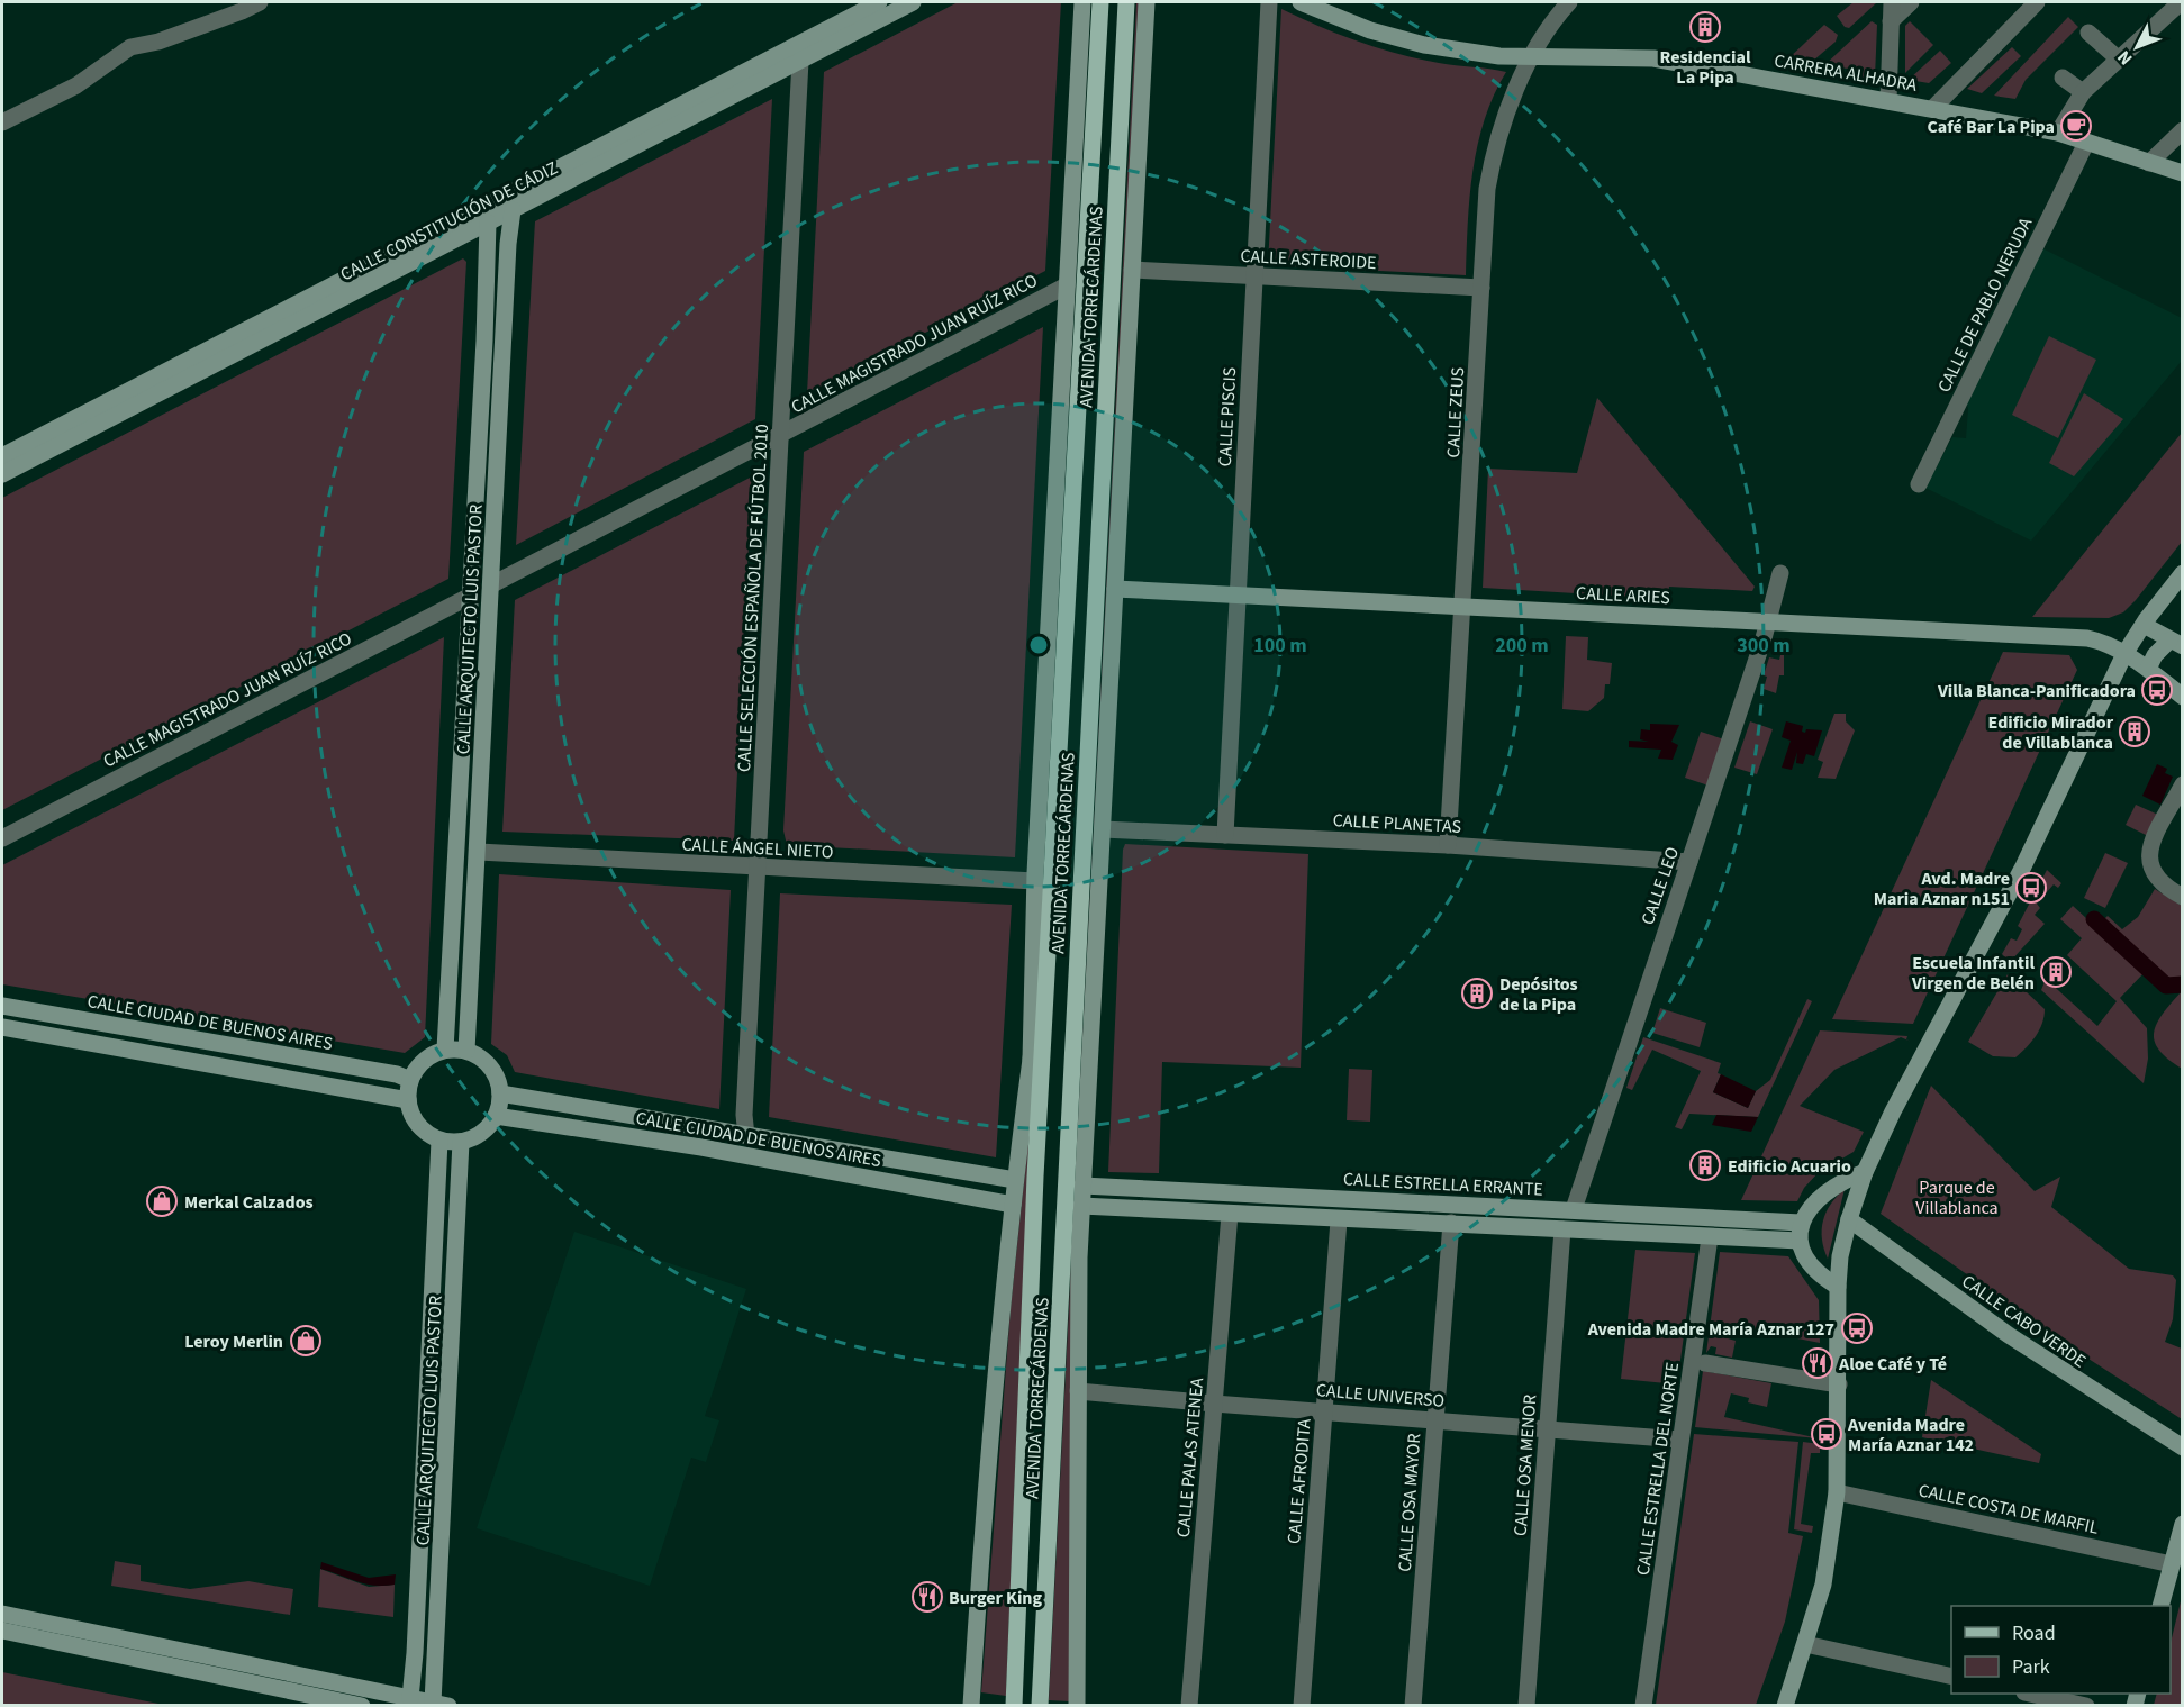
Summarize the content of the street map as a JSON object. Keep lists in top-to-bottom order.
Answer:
{
  "streets": {
    "main road": ["AVENIDA TORRECÁRDENAS"],
    "street": [
      "CARRERA ALHADRA",
      "CALLE CONSTITUCIÓN DE CÁDIZ",
      "CALLE ASTEROIDE",
      "CALLE DE PABLO NERUDA",
      "CALLE MAGISTRADO JUAN RUÍZ RICO",
      "CALLE ZEUS",
      "CALLE PISCIS",
      "CALLE ARIES",
      "CALLE SELECCIÓN ESPAÑOLA DE FÚTBOL 2010",
      "CALLE ARQUITECTO LUIS PASTOR",
      "CALLE PLANETAS",
      "CALLE ÁNGEL NIETO",
      "CALLE LEO",
      "CALLE CIUDAD DE BUENOS AIRES",
      "CALLE ESTRELLA ERRANTE",
      "CALLE CABO VERDE",
      "CALLE UNIVERSO",
      "CALLE PALAS ATENEA",
      "CALLE OSA MENOR",
      "CALLE ESTRELLA DEL NORTE",
      "CALLE AFRODITA",
      "CALLE OSA MAYOR",
      "CALLE COSTA DE MARFIL"
    ]
  },
  "crossings": [
    ["CARRERA ALHADRA", "CALLE DE PABLO NERUDA"],
    ["CARRERA ALHADRA", "CALLE ZEUS"],
    ["CALLE CONSTITUCIÓN DE CÁDIZ", "CALLE SELECCIÓN ESPAÑOLA DE FÚTBOL 2010"],
    ["CALLE CONSTITUCIÓN DE CÁDIZ", "CALLE ARQUITECTO LUIS PASTOR"],
    ["CALLE ASTEROIDE", "AVENIDA TORRECÁRDENAS"],
    ["CALLE ASTEROIDE", "CALLE ZEUS"],
    ["CALLE ASTEROIDE", "CALLE PISCIS"],
    ["AVENIDA TORRECÁRDENAS", "CALLE MAGISTRADO JUAN RUÍZ RICO"],
    ["AVENIDA TORRECÁRDENAS", "CALLE ARIES"],
    ["AVENIDA TORRECÁRDENAS", "CALLE PLANETAS"],
    ["AVENIDA TORRECÁRDENAS", "CALLE ÁNGEL NIETO"],
    ["AVENIDA TORRECÁRDENAS", "CALLE CIUDAD DE BUENOS AIRES"],
    ["AVENIDA TORRECÁRDENAS", "CALLE ESTRELLA ERRANTE"],
    ["AVENIDA TORRECÁRDENAS", "CALLE UNIVERSO"],
    ["CALLE MAGISTRADO JUAN RUÍZ RICO", "CALLE SELECCIÓN ESPAÑOLA DE FÚTBOL 2010"],
    ["CALLE MAGISTRADO JUAN RUÍZ RICO", "CALLE ARQUITECTO LUIS PASTOR"],
    ["CALLE ZEUS", "CALLE ARIES"],
    ["CALLE ZEUS", "CALLE PLANETAS"],
    ["CALLE PISCIS", "CALLE ARIES"],
    ["CALLE PISCIS", "CALLE PLANETAS"],
    ["CALLE ARIES", "CALLE LEO"],
    ["CALLE SELECCIÓN ESPAÑOLA DE FÚTBOL 2010", "CALLE ÁNGEL NIETO"],
    ["CALLE SELECCIÓN ESPAÑOLA DE FÚTBOL 2010", "CALLE CIUDAD DE BUENOS AIRES"],
    ["CALLE ARQUITECTO LUIS PASTOR", "CALLE ÁNGEL NIETO"],
    ["CALLE ARQUITECTO LUIS PASTOR", "CALLE CIUDAD DE BUENOS AIRES"],
    ["CALLE PLANETAS", "CALLE LEO"],
    ["CALLE LEO", "CALLE ESTRELLA ERRANTE"],
    ["CALLE UNIVERSO", "CALLE PALAS ATENEA"],
    ["CALLE UNIVERSO", "CALLE OSA MENOR"],
    ["CALLE UNIVERSO", "CALLE ESTRELLA DEL NORTE"],
    ["CALLE UNIVERSO", "CALLE AFRODITA"],
    ["CALLE UNIVERSO", "CALLE OSA MAYOR"]
  ],
  "parks": ["Parque de Villablanca"],
  "places": {
    "building": [
      "Residencial La Pipa",
      "Edificio Mirador de Villablanca",
      "Escuela Infantil Virgen de Belén",
      "Depósitos de la Pipa",
      "Edificio Acuario"
    ],
    "cafe": ["Café Bar La Pipa"],
    "bus stop": [
      "Villa Blanca-Panificadora",
      "Avd. Madre Maria Aznar n151",
      "Avenida Madre María Aznar 127",
      "Avenida Madre María Aznar 142"
    ],
    "shop": ["Merkal Calzados", "Leroy Merlin"],
    "restaurant": ["Aloe Café y Té", "Burger King"]
  },
  "legend": ["Road", "Park"],
  "north": "bottom left",
  "rings": ["100 m", "200 m", "300 m"]
}
